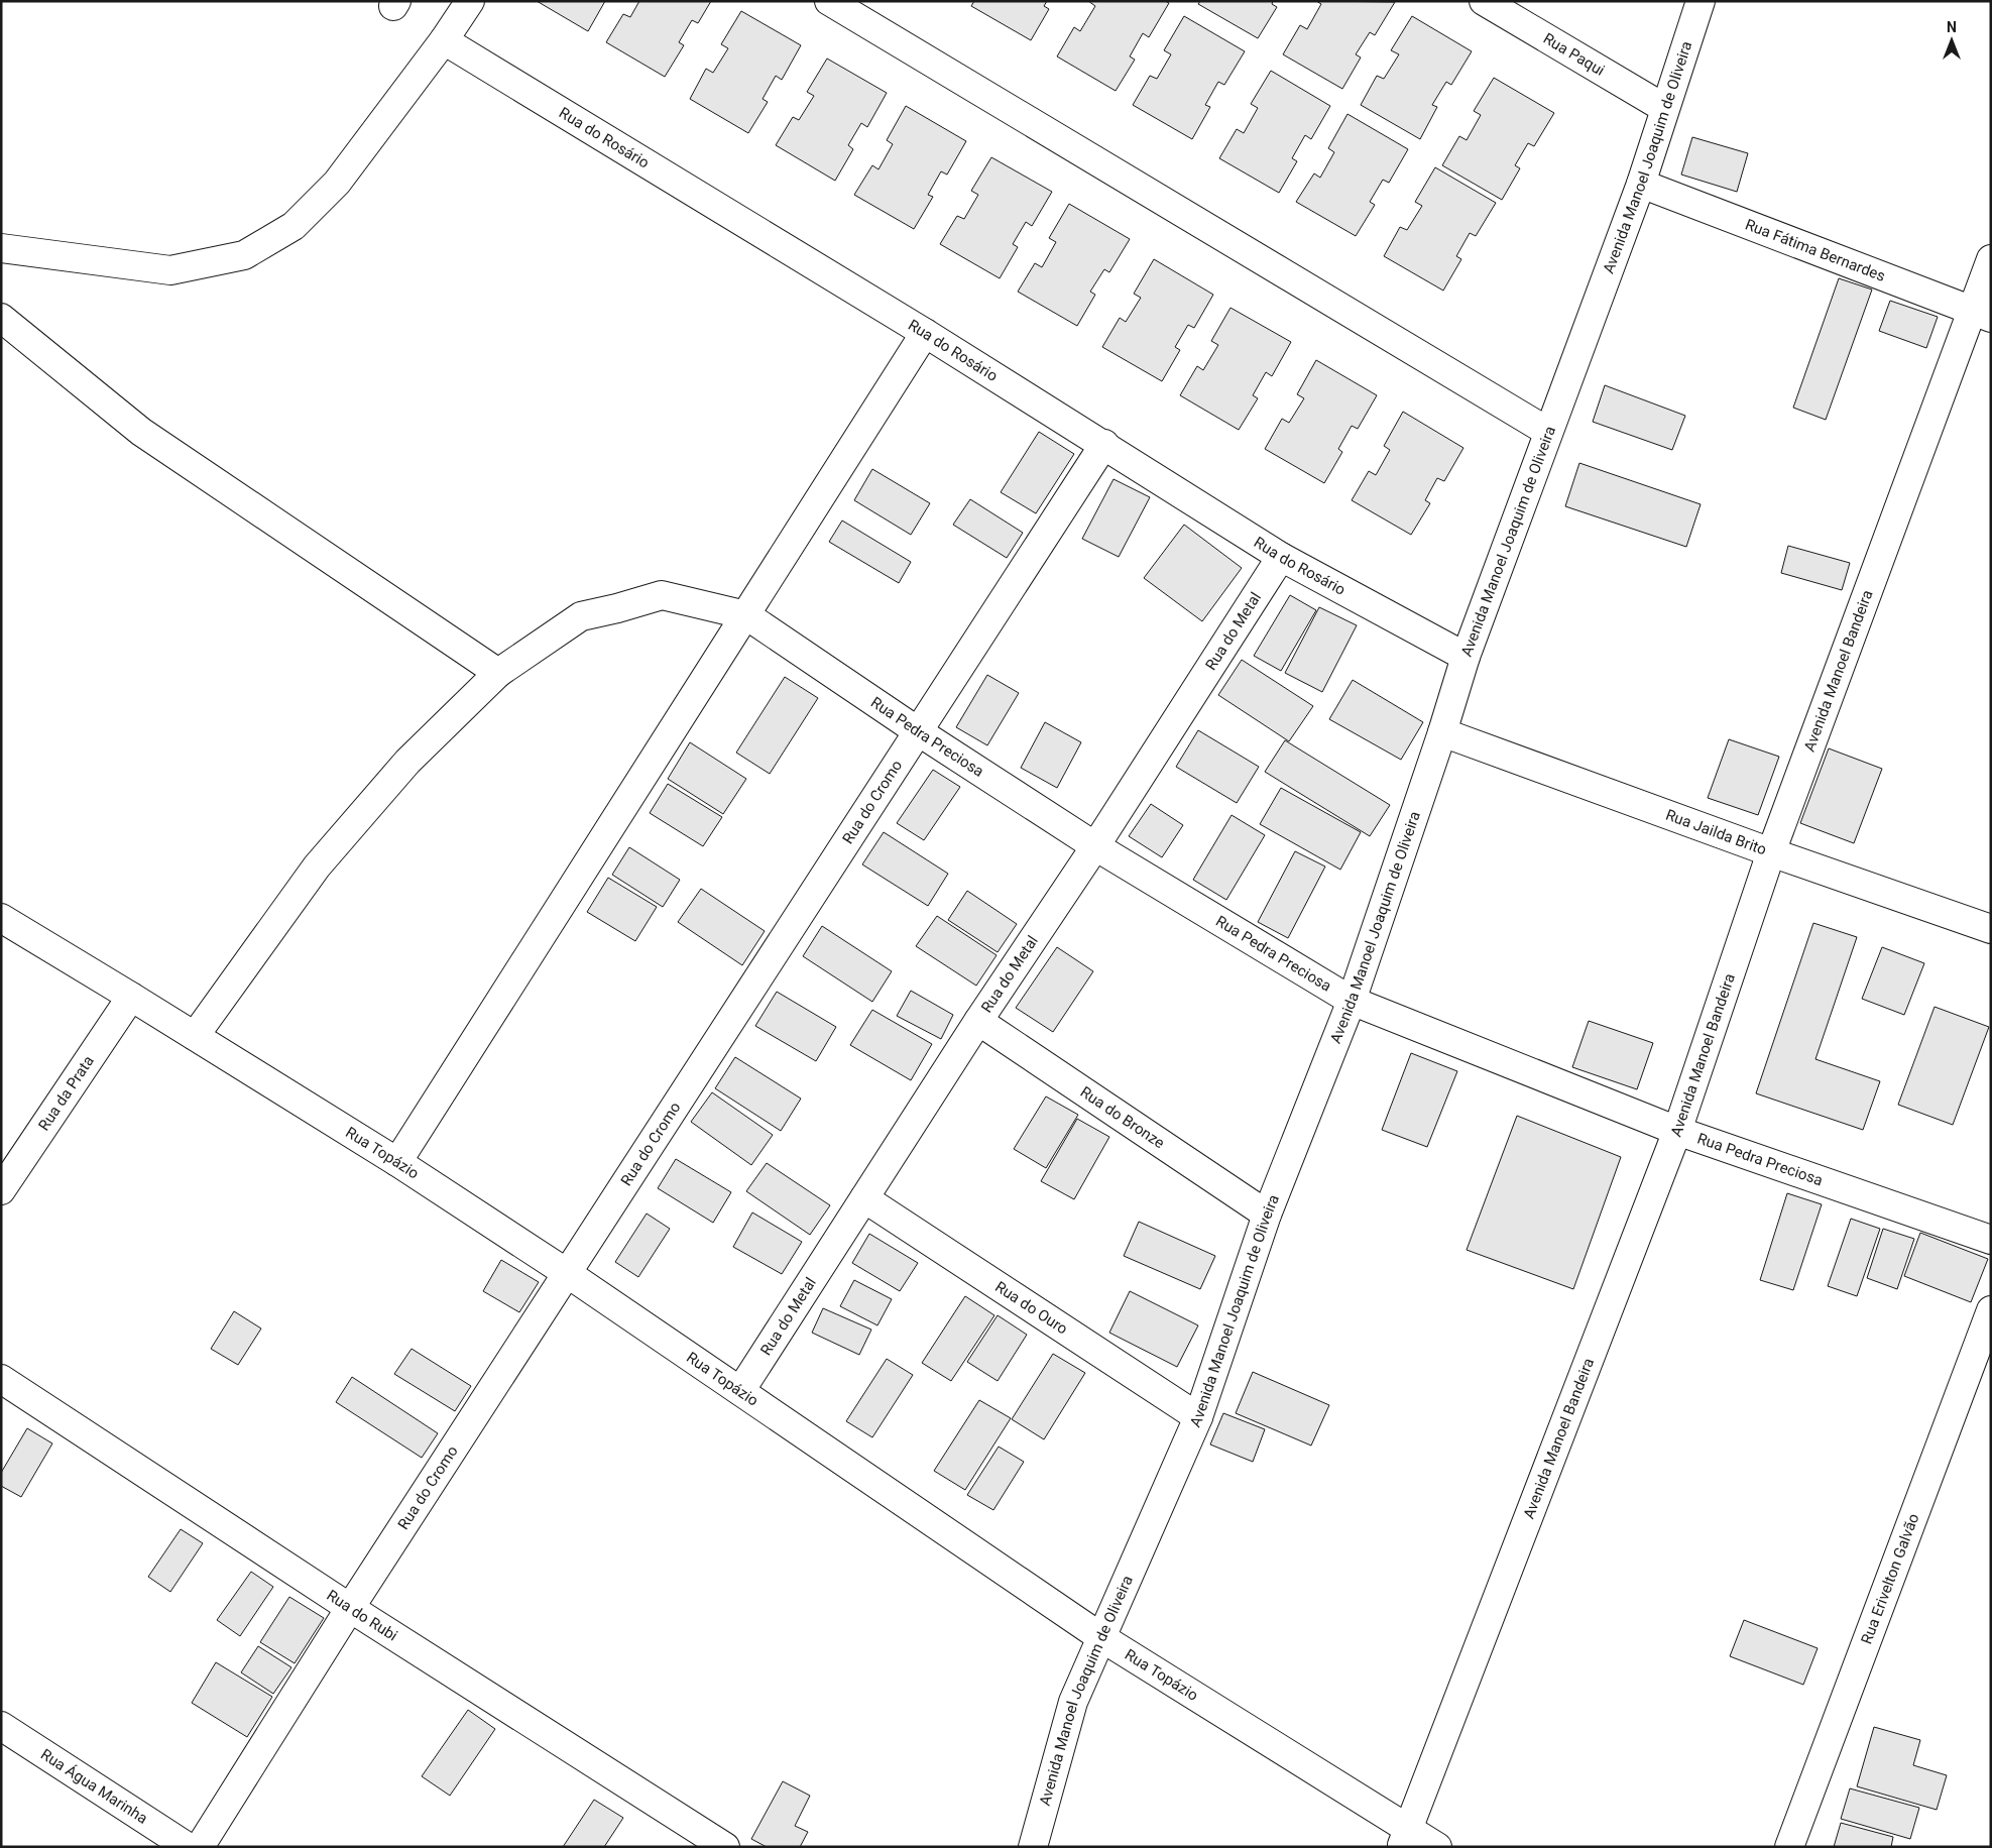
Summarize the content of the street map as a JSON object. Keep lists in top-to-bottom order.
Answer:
{
  "streets": {
    "street": [
      "Rua Paqui",
      "Rua do Rosário",
      "Avenida Manoel Joaquim de Oliveira",
      "Rua Fátima Bernardes",
      "Rua do Metal",
      "Avenida Manoel Bandeira",
      "Rua Pedra Preciosa",
      "Rua do Cromo",
      "Rua Jailda Brito",
      "Rua da Prata",
      "Rua do Bronze",
      "Rua Topázio",
      "Rua do Ouro",
      "Rua Erivelton Galvão",
      "Rua do Rubi",
      "Rua Água Marinha"
    ]
  },
  "crossings": [
    ["Rua Paqui", "Avenida Manoel Joaquim de Oliveira"],
    ["Rua do Rosário", "Avenida Manoel Joaquim de Oliveira"],
    ["Rua do Rosário", "Rua do Metal"],
    ["Rua do Rosário", "Rua do Cromo"],
    ["Avenida Manoel Joaquim de Oliveira", "Rua Fátima Bernardes"],
    ["Avenida Manoel Joaquim de Oliveira", "Rua Pedra Preciosa"],
    ["Avenida Manoel Joaquim de Oliveira", "Rua Jailda Brito"],
    ["Avenida Manoel Joaquim de Oliveira", "Rua do Bronze"],
    ["Avenida Manoel Joaquim de Oliveira", "Rua Topázio"],
    ["Avenida Manoel Joaquim de Oliveira", "Rua do Ouro"],
    ["Rua Fátima Bernardes", "Avenida Manoel Bandeira"],
    ["Rua do Metal", "Rua Pedra Preciosa"],
    ["Rua do Metal", "Rua do Bronze"],
    ["Rua do Metal", "Rua Topázio"],
    ["Rua do Metal", "Rua do Ouro"],
    ["Avenida Manoel Bandeira", "Rua Pedra Preciosa"],
    ["Avenida Manoel Bandeira", "Rua Jailda Brito"],
    ["Avenida Manoel Bandeira", "Rua Topázio"],
    ["Rua Pedra Preciosa", "Rua do Cromo"],
    ["Rua do Cromo", "Rua Topázio"],
    ["Rua do Cromo", "Rua do Rubi"],
    ["Rua da Prata", "Rua Topázio"]
  ],
  "north": "top"
}
